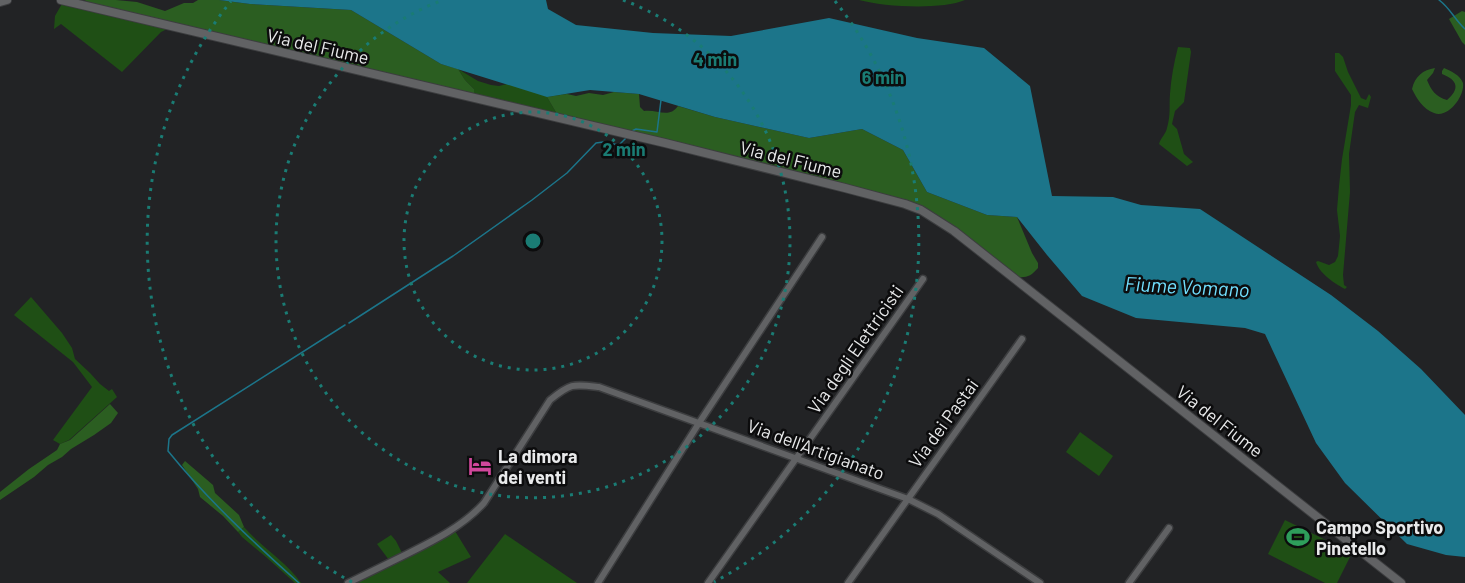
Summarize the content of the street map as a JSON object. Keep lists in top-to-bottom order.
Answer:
{
  "streets": {
    "street": [
      "Via del Fiume",
      "Via degli Elettricisti",
      "Via dei Pastai",
      "Via dell'Artigianato"
    ]
  },
  "crossings": [
    ["Via degli Elettricisti", "Via dell'Artigianato"],
    ["Via dei Pastai", "Via dell'Artigianato"]
  ],
  "water": ["Fiume Vomano"],
  "places": {
    "hotel": ["La dimora dei venti"],
    "sports": ["Campo Sportivo Pinetello"]
  },
  "rings": ["4 min", "6 min", "2 min"]
}
